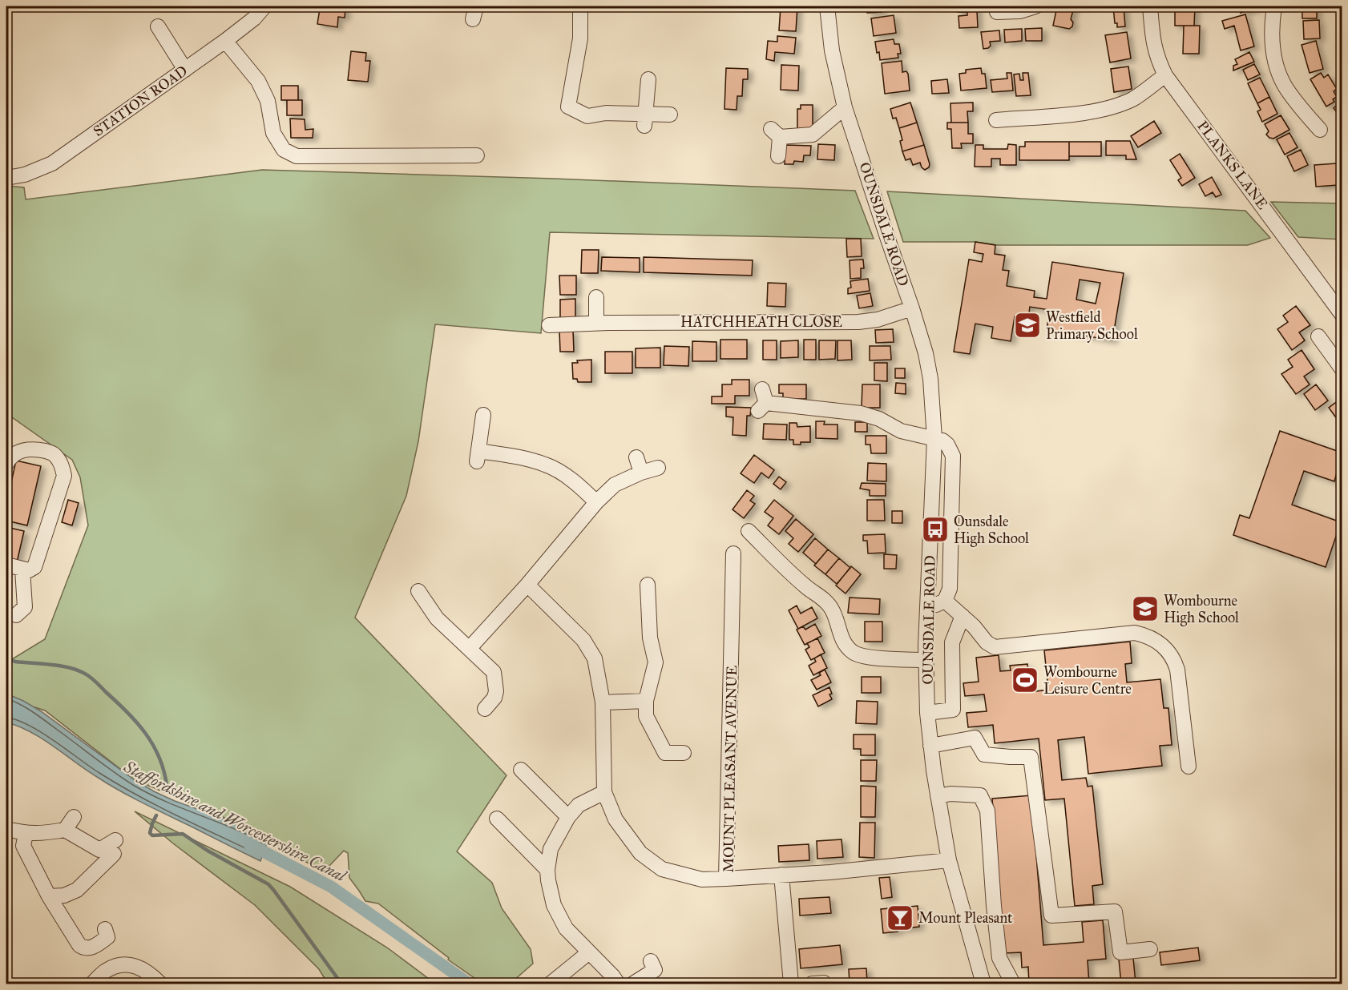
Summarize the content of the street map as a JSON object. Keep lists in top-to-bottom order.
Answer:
{
  "streets": {
    "street": [
      "STATION ROAD",
      "PLANKS LANE",
      "OUNSDALE ROAD",
      "HATCHHEATH CLOSE",
      "MOUNT PLEASANT AVENUE"
    ]
  },
  "crossings": [
    ["OUNSDALE ROAD", "HATCHHEATH CLOSE"],
    ["OUNSDALE ROAD", "MOUNT PLEASANT AVENUE"]
  ],
  "water": ["Staffordshire and Worcestershire Canal"],
  "places": {
    "school or university": ["Westfield Primary School", "Wombourne High School"],
    "bus stop": ["Ounsdale High School"],
    "sports": ["Wombourne Leisure Centre"],
    "bar": ["Mount Pleasant"]
  }
}
